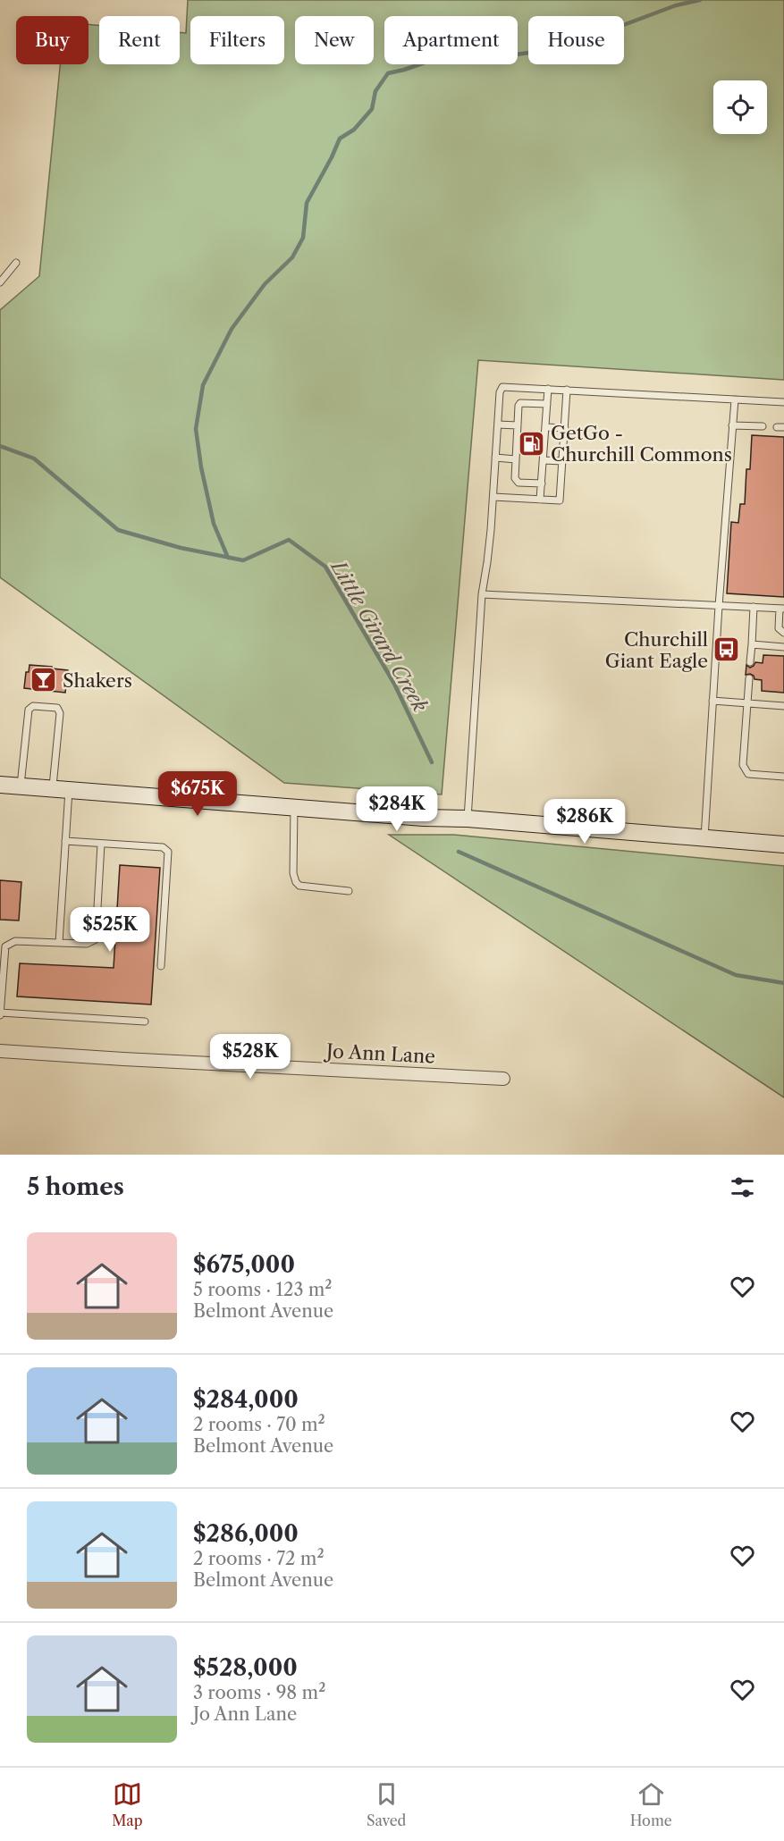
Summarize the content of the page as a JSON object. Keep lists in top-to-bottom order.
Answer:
{
  "streets": {
    "street": ["Jo Ann Lane"]
  },
  "water": ["Little Girard Creek"],
  "places": {
    "fuel station": ["GetGo - Churchill Commons"],
    "bus stop": ["Churchill Giant Eagle"],
    "bar": ["Shakers"]
  },
  "page": {
    "chip": [
      "Buy",
      "Rent",
      "Filters",
      "New",
      "Apartment",
      "House"
    ],
    "price": [
      "$675K",
      "$284K",
      "$286K",
      "$525K",
      "$528K"
    ],
    "heading": "5 homes",
    "list": [
      {
        "name": "$675,000",
        "note": "5 rooms · 123 m² · Belmont Avenue"
      },
      {
        "name": "$284,000",
        "note": "2 rooms · 70 m² · Belmont Avenue"
      },
      {
        "name": "$286,000",
        "note": "2 rooms · 72 m² · Belmont Avenue"
      },
      {
        "name": "$528,000",
        "note": "3 rooms · 98 m² · Jo Ann Lane"
      }
    ],
    "tabs": ["Map", "Saved", "Home"]
  }
}
